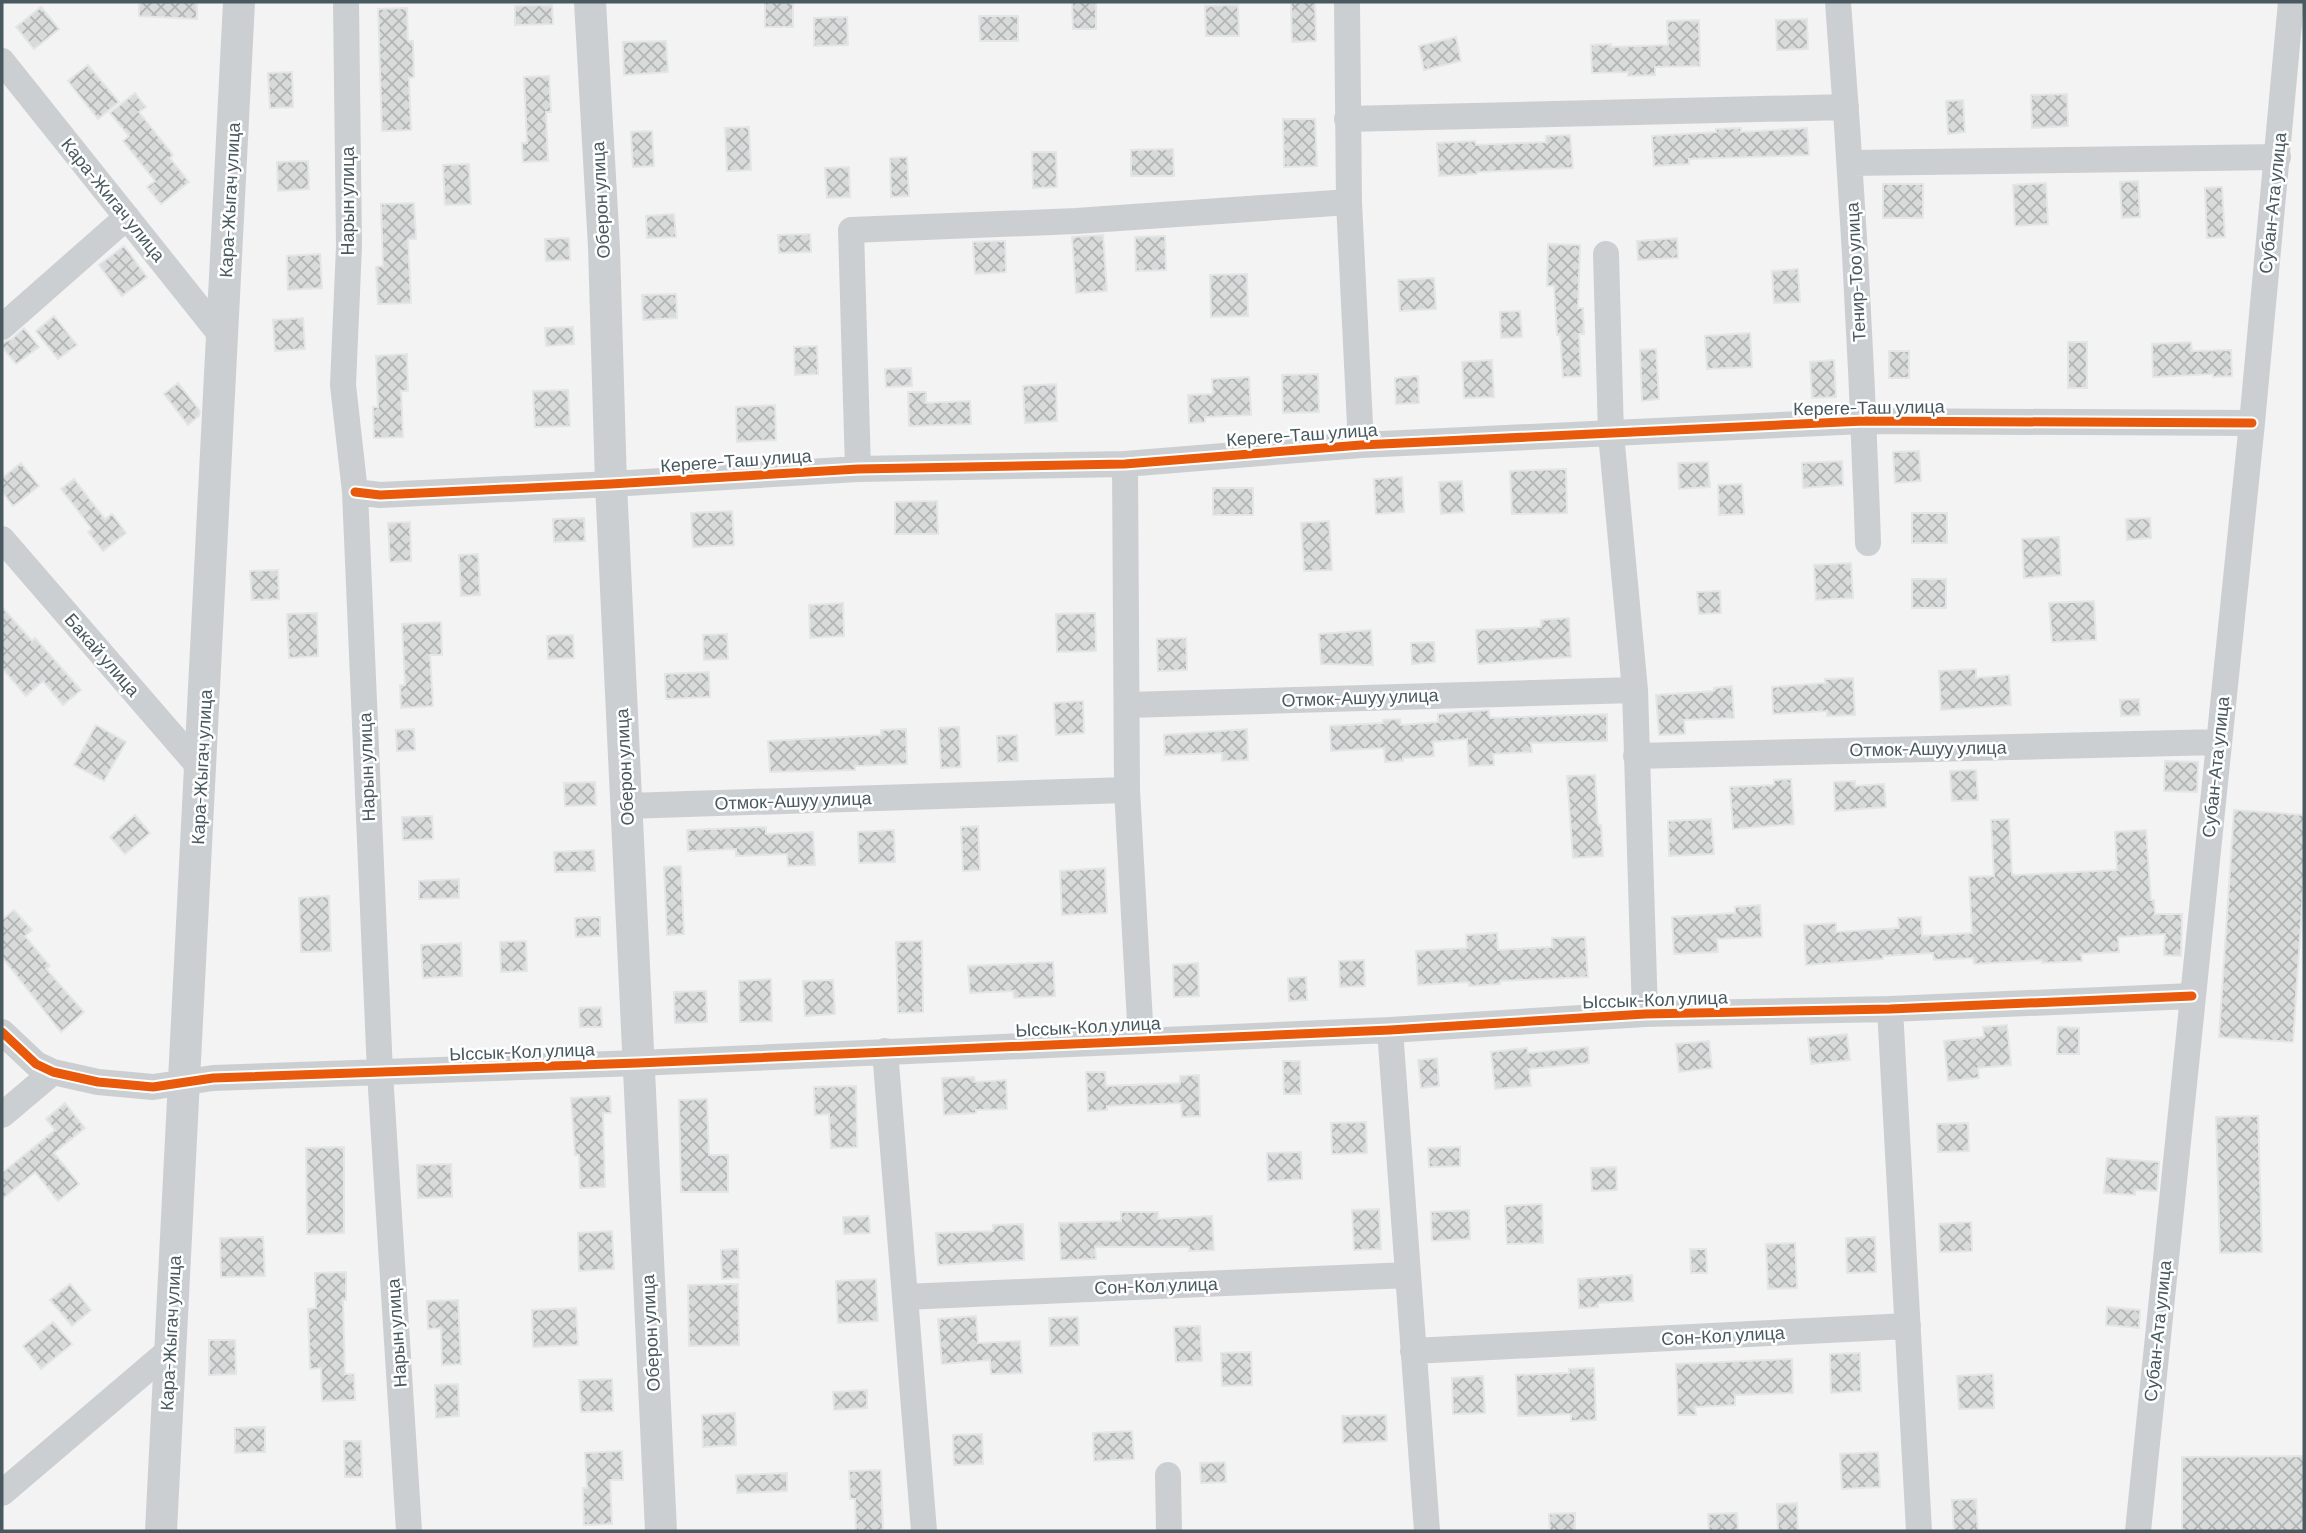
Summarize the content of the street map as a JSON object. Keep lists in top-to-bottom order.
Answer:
{
  "streets": {
    "street": [
      "Кара-Жигач улица",
      "Кара-Жыгач улица",
      "Оберон улица",
      "Нарын улица",
      "Субан-Ата улица",
      "Тенир-Тоо улица",
      "Кереге-Таш улица",
      "Бакай улица",
      "Отмок-Ашуу улица",
      "Ыссык-Кол улица",
      "Сон-Кол улица"
    ]
  },
  "crossings": [
    ["Кара-Жигач улица", "Кара-Жыгач улица"],
    ["Кара-Жыгач улица", "Бакай улица"],
    ["Кара-Жыгач улица", "Ыссык-Кол улица"],
    ["Оберон улица", "Кереге-Таш улица"],
    ["Оберон улица", "Отмок-Ашуу улица"],
    ["Оберон улица", "Ыссык-Кол улица"],
    ["Нарын улица", "Кереге-Таш улица"],
    ["Нарын улица", "Ыссык-Кол улица"],
    ["Субан-Ата улица", "Кереге-Таш улица"],
    ["Субан-Ата улица", "Отмок-Ашуу улица"],
    ["Субан-Ата улица", "Ыссык-Кол улица"],
    ["Тенир-Тоо улица", "Кереге-Таш улица"]
  ]
}
